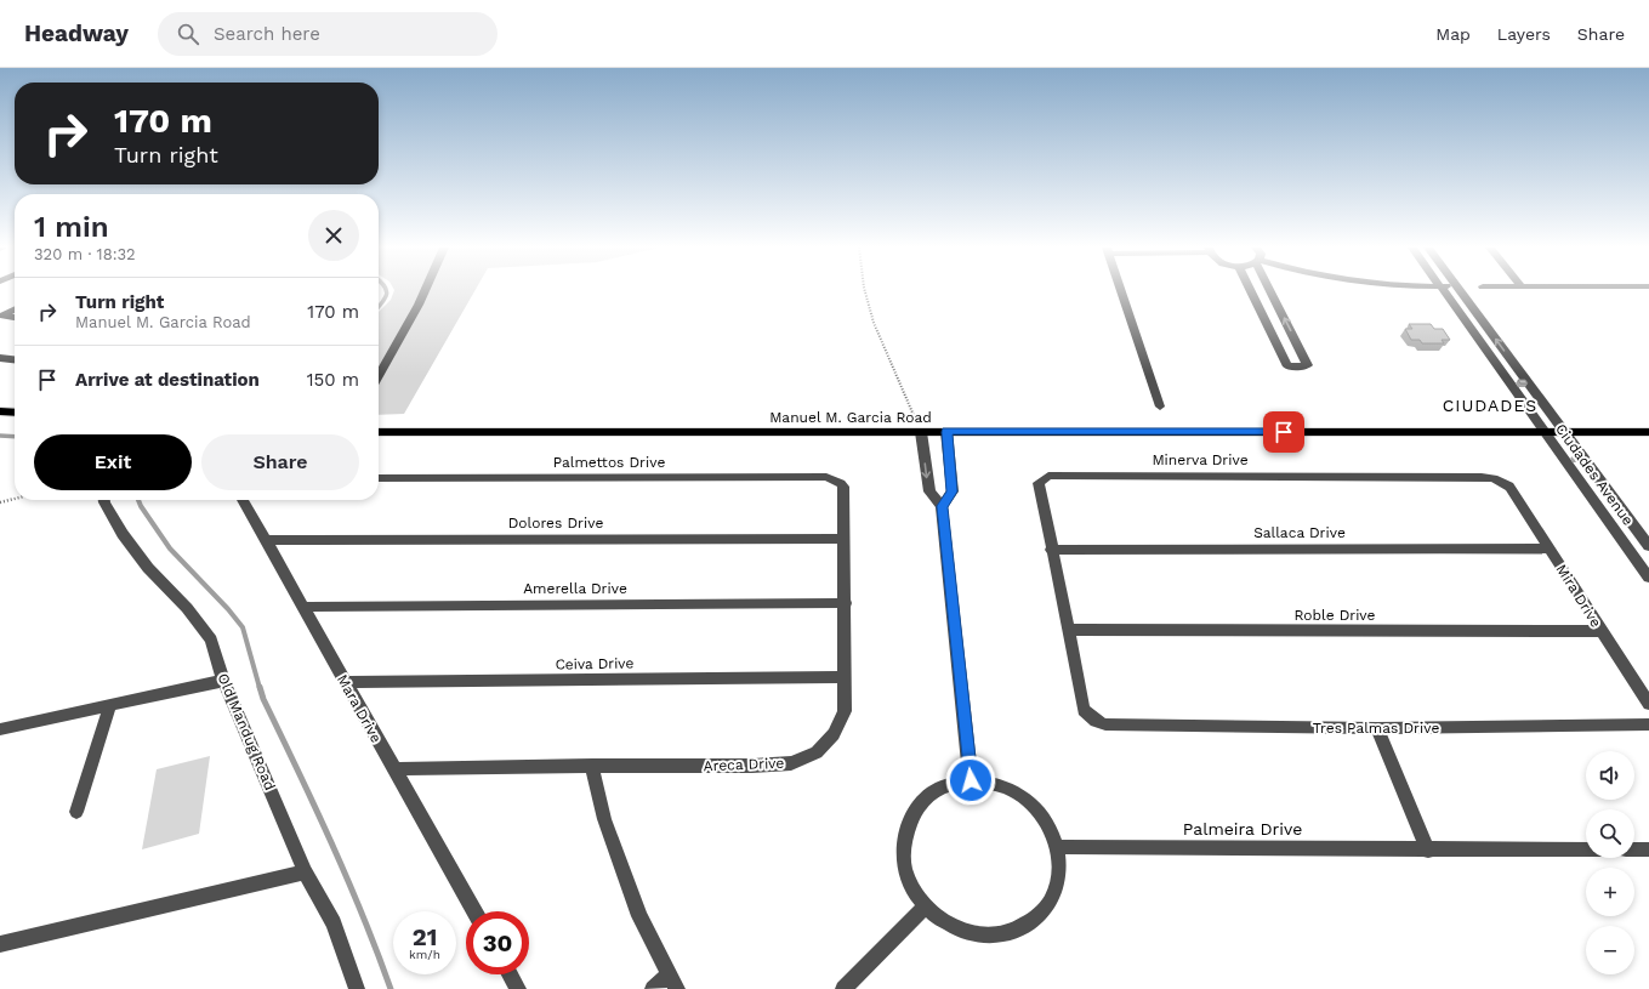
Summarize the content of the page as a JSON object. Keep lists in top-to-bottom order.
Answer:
{
  "streets": {
    "main road": ["Manuel M. Garcia Road"],
    "street": [
      "Minerva Drive",
      "Palmettos Drive",
      "Ciudades Avenue",
      "Dolores Drive",
      "Sallaca Drive",
      "Amerella Drive",
      "Mira Drive",
      "Roble Drive",
      "Ceiva Drive",
      "Mara Drive",
      "Tres Palmas Drive",
      "Old Mandug Road",
      "Areca Drive",
      "Palmeira Drive"
    ]
  },
  "crossings": [
    ["Manuel M. Garcia Road", "Ciudades Avenue"],
    ["Minerva Drive", "Sallaca Drive"],
    ["Minerva Drive", "Mira Drive"],
    ["Palmettos Drive", "Areca Drive"],
    ["Dolores Drive", "Mara Drive"],
    ["Dolores Drive", "Areca Drive"],
    ["Sallaca Drive", "Mira Drive"],
    ["Amerella Drive", "Mara Drive"],
    ["Amerella Drive", "Areca Drive"],
    ["Mira Drive", "Roble Drive"],
    ["Roble Drive", "Tres Palmas Drive"],
    ["Ceiva Drive", "Mara Drive"],
    ["Ceiva Drive", "Areca Drive"],
    ["Mara Drive", "Areca Drive"]
  ],
  "districts": ["CIUDADES"],
  "page": {
    "header": "Headway",
    "search": "Search here",
    "nav": ["Map", "Layers", "Share"],
    "turn": ["170 m", "Turn right"],
    "heading": ["1 min", "320 m · 18:32"],
    "list": [
      {
        "name": "Turn right",
        "note": "Manuel M. Garcia Road",
        "value": "170 m"
      },
      {
        "name": "Arrive at destination",
        "value": "150 m"
      }
    ],
    "buttons": ["Exit", "Share"],
    "map_buttons": ["+", "−"],
    "speed": "21 km/h",
    "limit": "30"
  }
}
